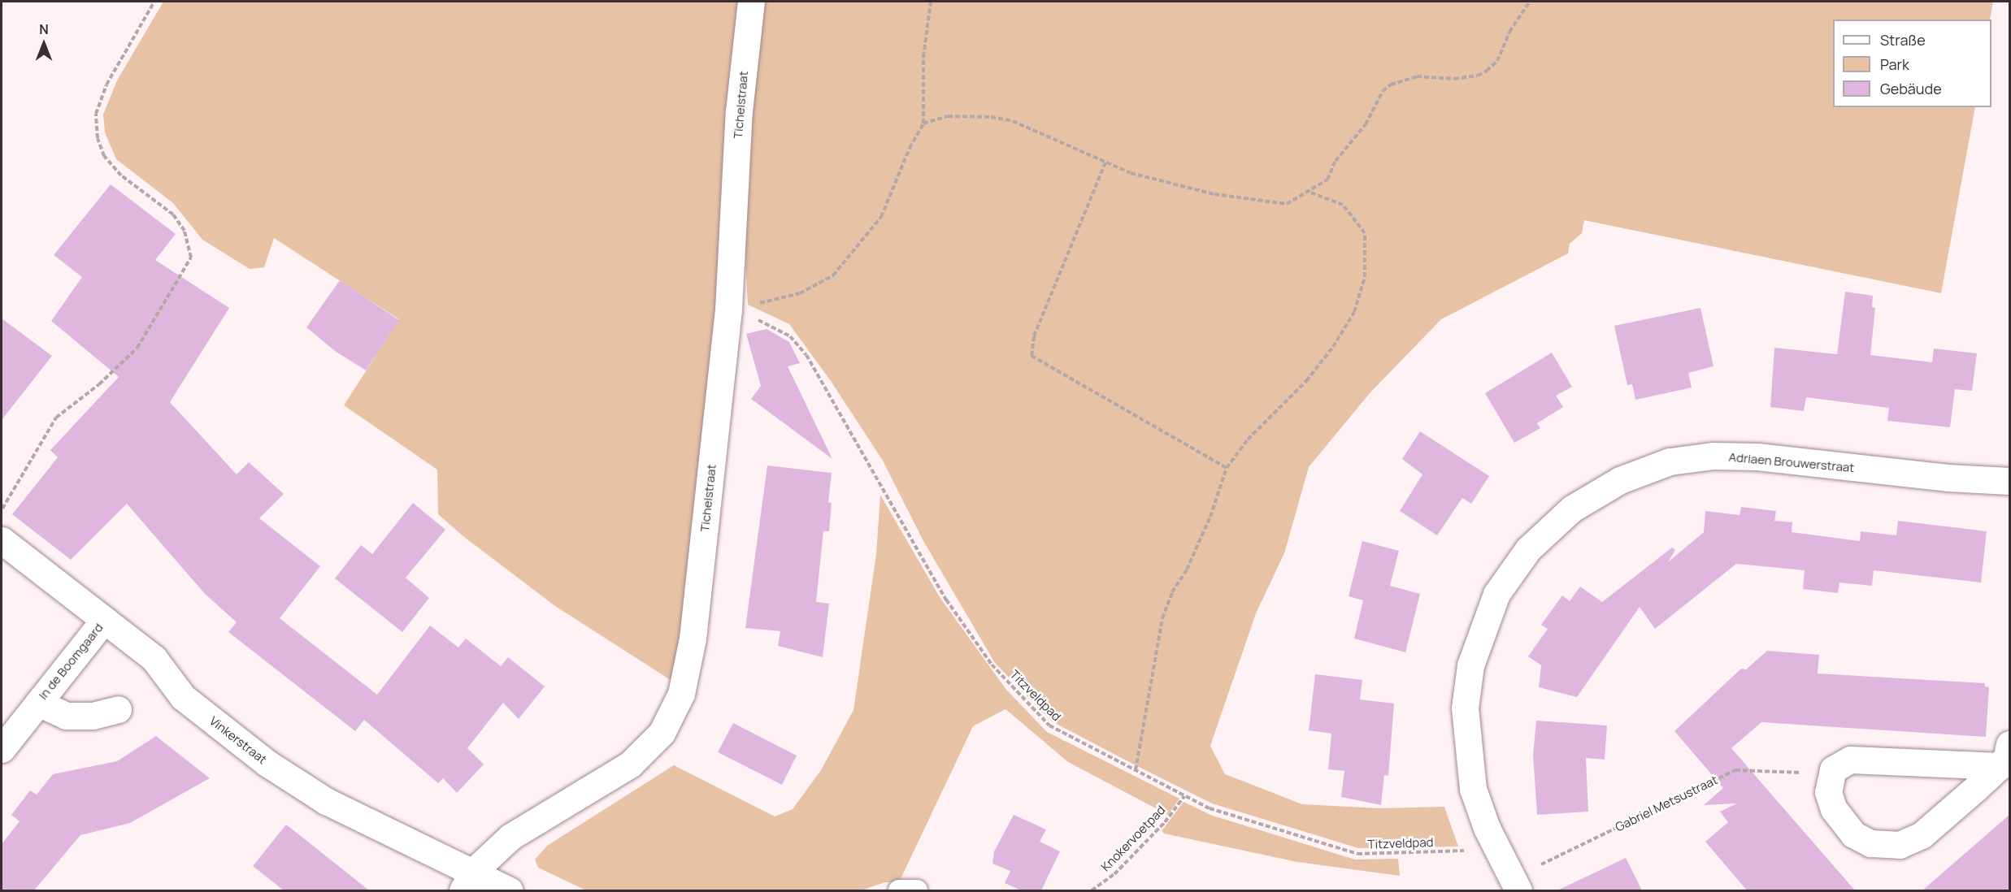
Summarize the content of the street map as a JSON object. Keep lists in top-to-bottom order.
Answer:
{
  "streets": {
    "street": [
      "Tichelstraat",
      "Adriaen Brouwerstraat",
      "In de Boomgaard",
      "Vinkerstraat"
    ],
    "path": ["Titzveldpad", "Gabriel Metsustraat", "Knokervoetpad"]
  },
  "crossings": [
    ["Tichelstraat", "Titzveldpad"],
    ["Tichelstraat", "Vinkerstraat"],
    ["Adriaen Brouwerstraat", "Titzveldpad"],
    ["Adriaen Brouwerstraat", "Gabriel Metsustraat"],
    ["In de Boomgaard", "Vinkerstraat"],
    ["Titzveldpad", "Knokervoetpad"]
  ],
  "legend": ["Straße", "Park", "Gebäude"],
  "north": "top"
}
